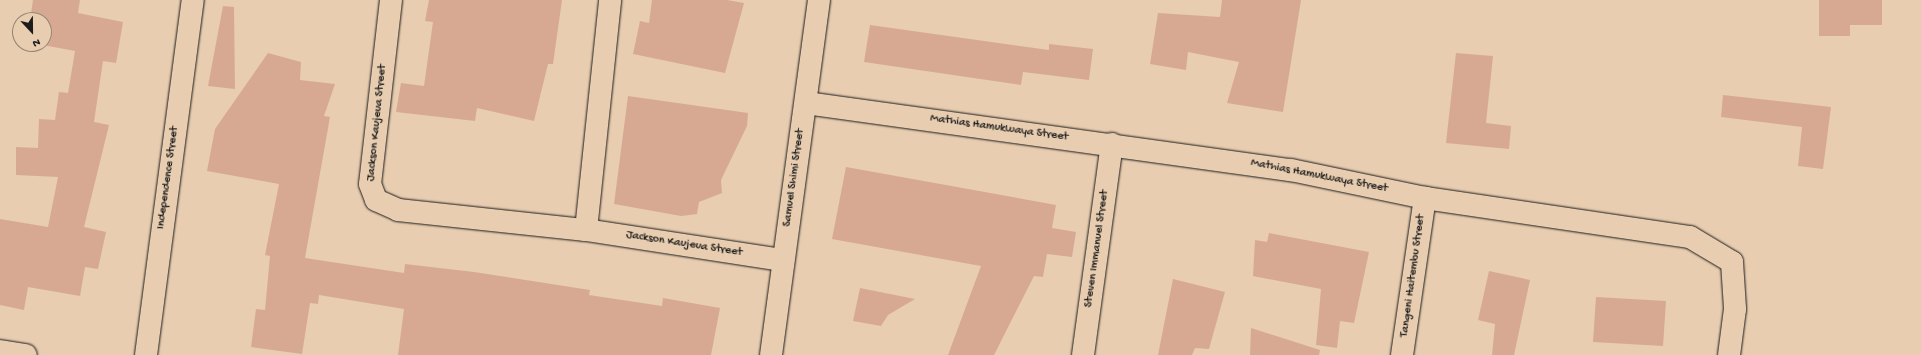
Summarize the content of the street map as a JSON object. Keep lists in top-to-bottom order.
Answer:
{
  "streets": {
    "street": [
      "Jackson Kaujeua Street",
      "Mathias Hamukwaya Street",
      "Independence Street",
      "Samuel Shimi Street",
      "Steven Immanuel Street",
      "Tangeni Haitembu Street"
    ]
  },
  "crossings": [
    ["Jackson Kaujeua Street", "Samuel Shimi Street"],
    ["Mathias Hamukwaya Street", "Samuel Shimi Street"],
    ["Mathias Hamukwaya Street", "Steven Immanuel Street"],
    ["Mathias Hamukwaya Street", "Tangeni Haitembu Street"]
  ],
  "north": "bottom"
}
